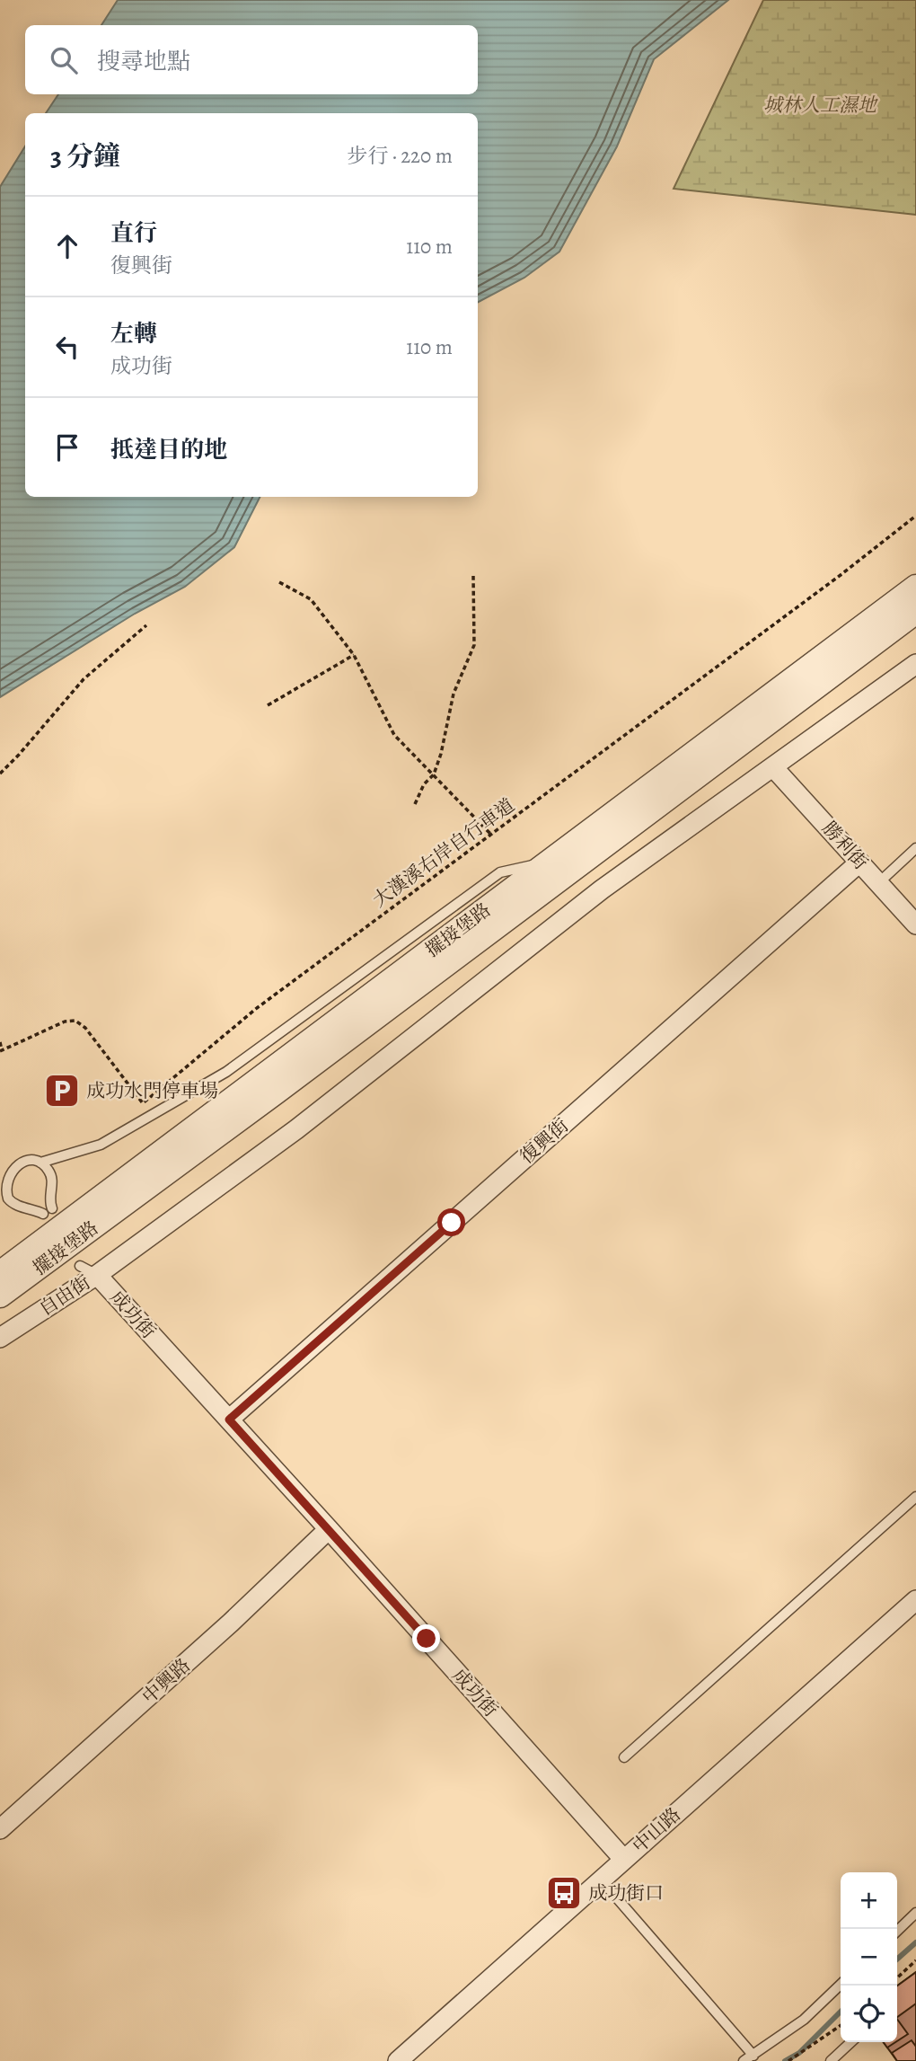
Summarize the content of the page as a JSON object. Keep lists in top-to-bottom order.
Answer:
{
  "streets": {
    "street": [
      "勝利街",
      "擺接堡路",
      "復興街",
      "自由街",
      "成功街",
      "中興路",
      "中山路"
    ],
    "path": ["大漢溪右岸自行車道"]
  },
  "crossings": [
    ["勝利街", "復興街"],
    ["勝利街", "自由街"],
    ["復興街", "成功街"],
    ["自由街", "成功街"],
    ["成功街", "中興路"],
    ["成功街", "中山路"]
  ],
  "parks": ["城林人工濕地"],
  "places": {
    "parking": ["成功水門停車場"],
    "bus stop": ["成功街口"]
  },
  "page": {
    "search": "搜尋地點",
    "heading": ["3 分鐘", "步行 · 220 m"],
    "list": [
      ["直行", "復興街", "110 m"],
      ["左轉", "成功街", "110 m"],
      "抵達目的地"
    ],
    "map_buttons": ["+", "−"]
  }
}
